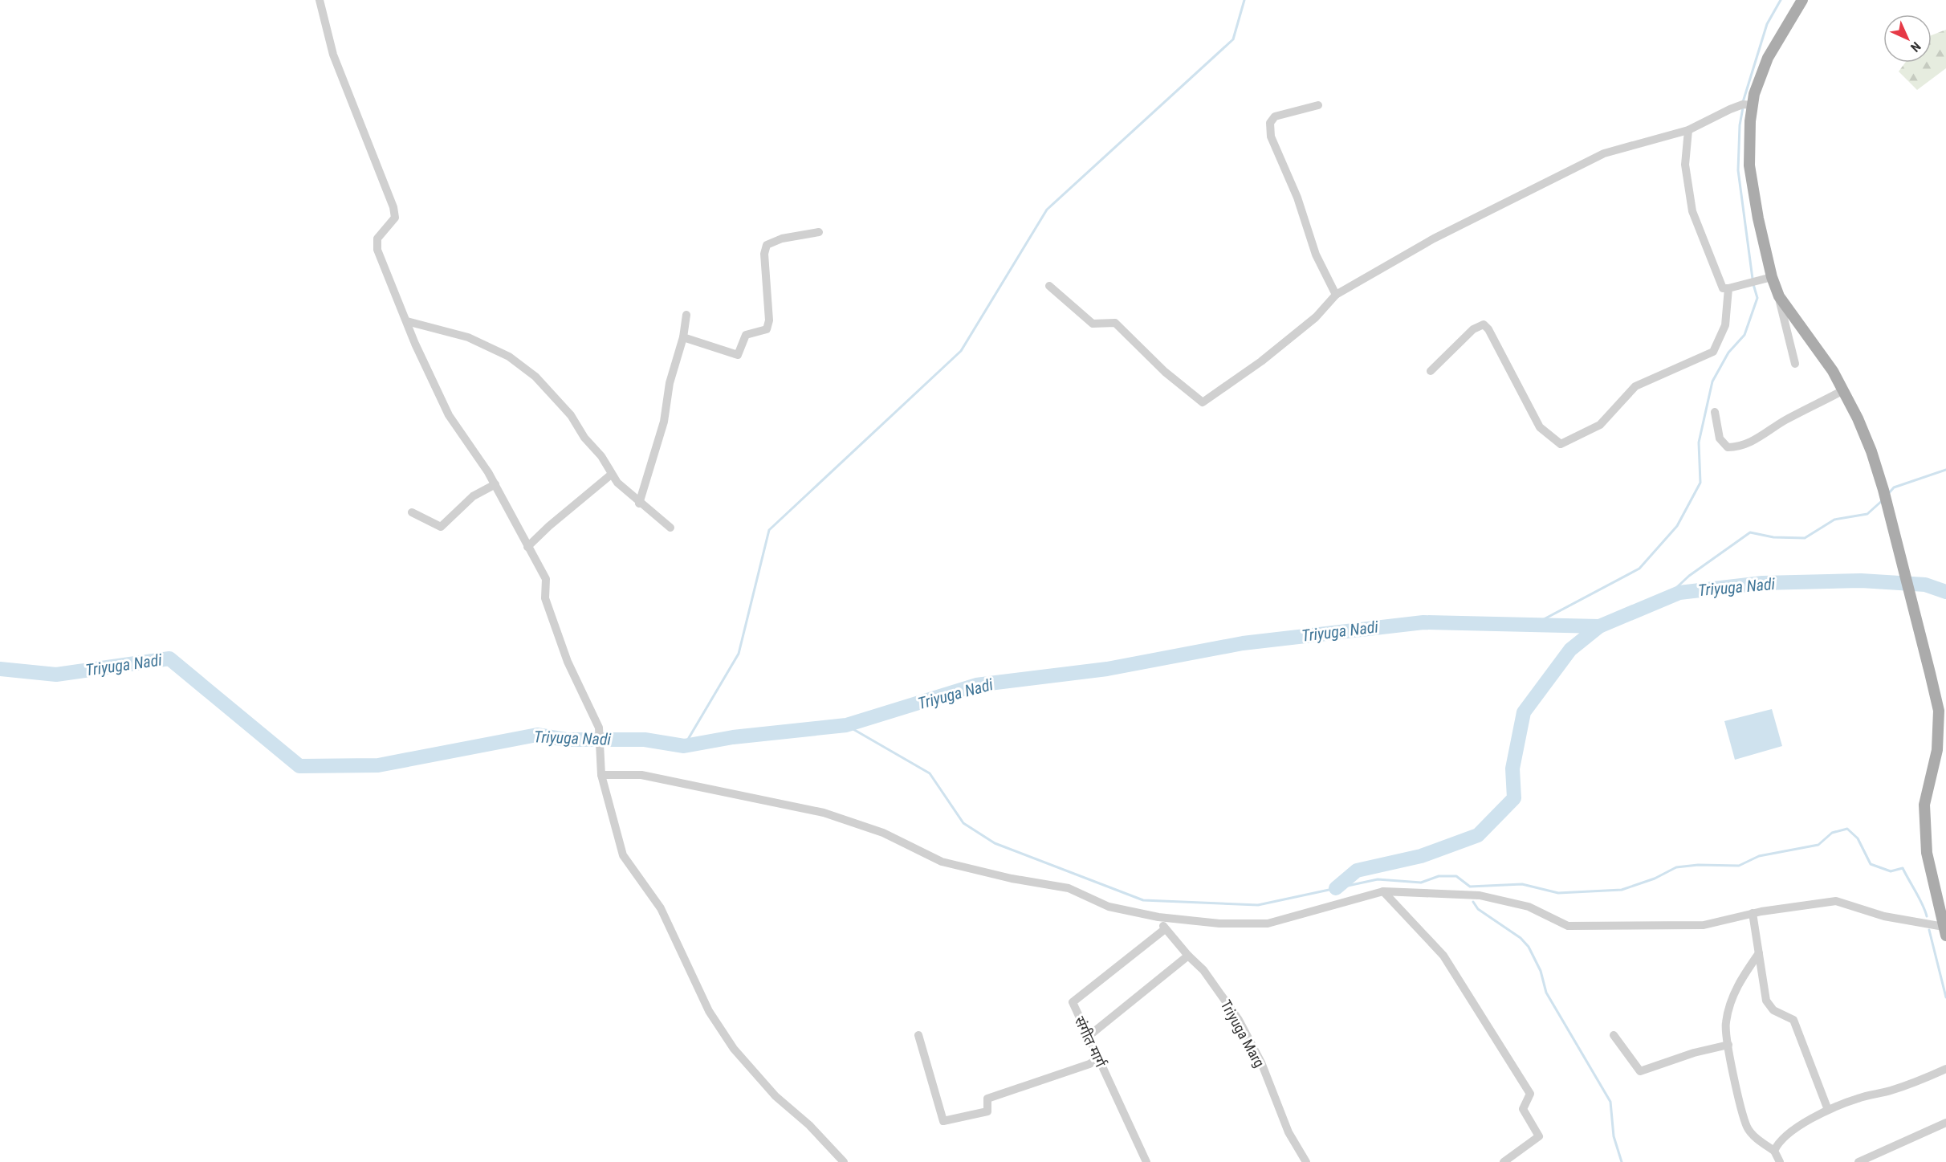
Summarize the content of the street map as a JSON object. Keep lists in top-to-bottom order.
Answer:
{
  "streets": {
    "street": ["Triyuga Marg", "संगीत मार्ग"]
  },
  "crossings": [
    ["Triyuga Marg", "संगीत मार्ग"]
  ],
  "water": ["Triyuga Nadi"],
  "north": "bottom right"
}
